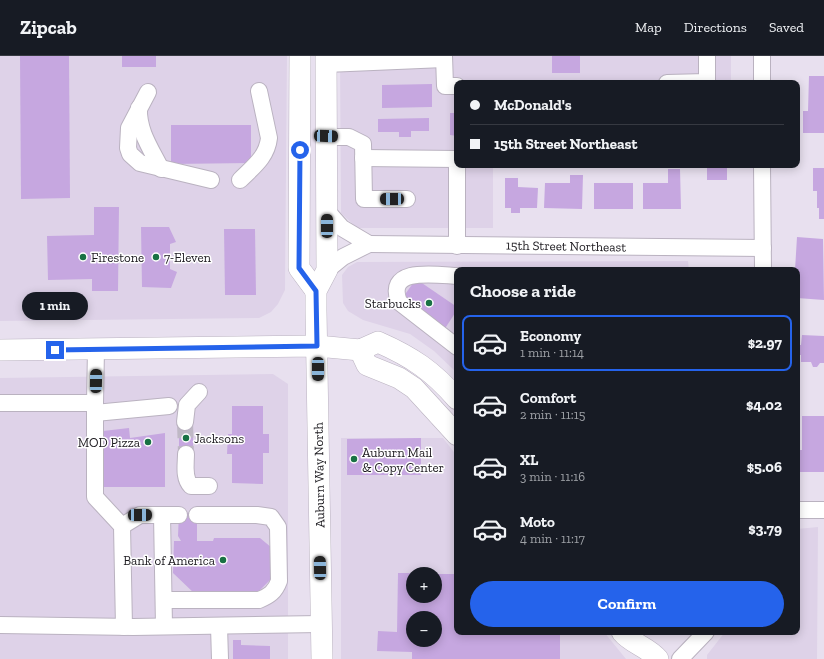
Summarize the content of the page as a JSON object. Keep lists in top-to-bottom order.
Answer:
{
  "streets": {
    "main road": ["Auburn Way North"],
    "street": ["15th Street Northeast"]
  },
  "crossings": [
    ["15th Street Northeast", "Auburn Way North"]
  ],
  "places": [
    "Firestone",
    "7-Eleven",
    "Starbucks",
    "Jacksons",
    "MOD Pizza",
    "Auburn Mail & Copy Center",
    "Bank of America"
  ],
  "page": {
    "header": "Zipcab",
    "nav": ["Map", "Directions", "Saved"],
    "banner": ["McDonald's", "15th Street Northeast"],
    "heading": "Choose a ride",
    "bubble": "1 min",
    "list": [
      {
        "name": "Economy",
        "note": "1 min · 11:14",
        "value": "$2.97"
      },
      {
        "name": "Comfort",
        "note": "2 min · 11:15",
        "value": "$4.02"
      },
      {
        "name": "XL",
        "note": "3 min · 11:16",
        "value": "$5.06"
      },
      {
        "name": "Moto",
        "note": "4 min · 11:17",
        "value": "$3.79"
      }
    ],
    "map_buttons": ["+", "−"],
    "buttons": "Confirm"
  }
}
